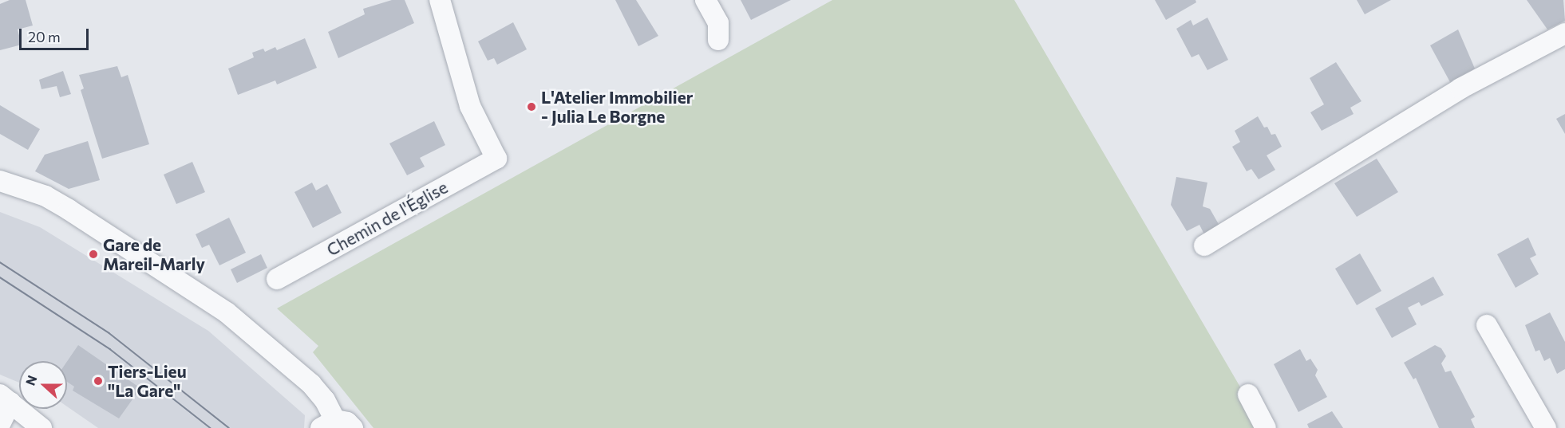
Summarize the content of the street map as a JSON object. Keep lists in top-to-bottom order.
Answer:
{
  "streets": {
    "street": ["Chemin de l'Église"]
  },
  "places": ["L'Atelier Immobilier - Julia Le Borgne", "Gare de Mareil-Marly", "Tiers-Lieu \"La Gare\""],
  "scale_bar": "20 m",
  "north": "left"
}
